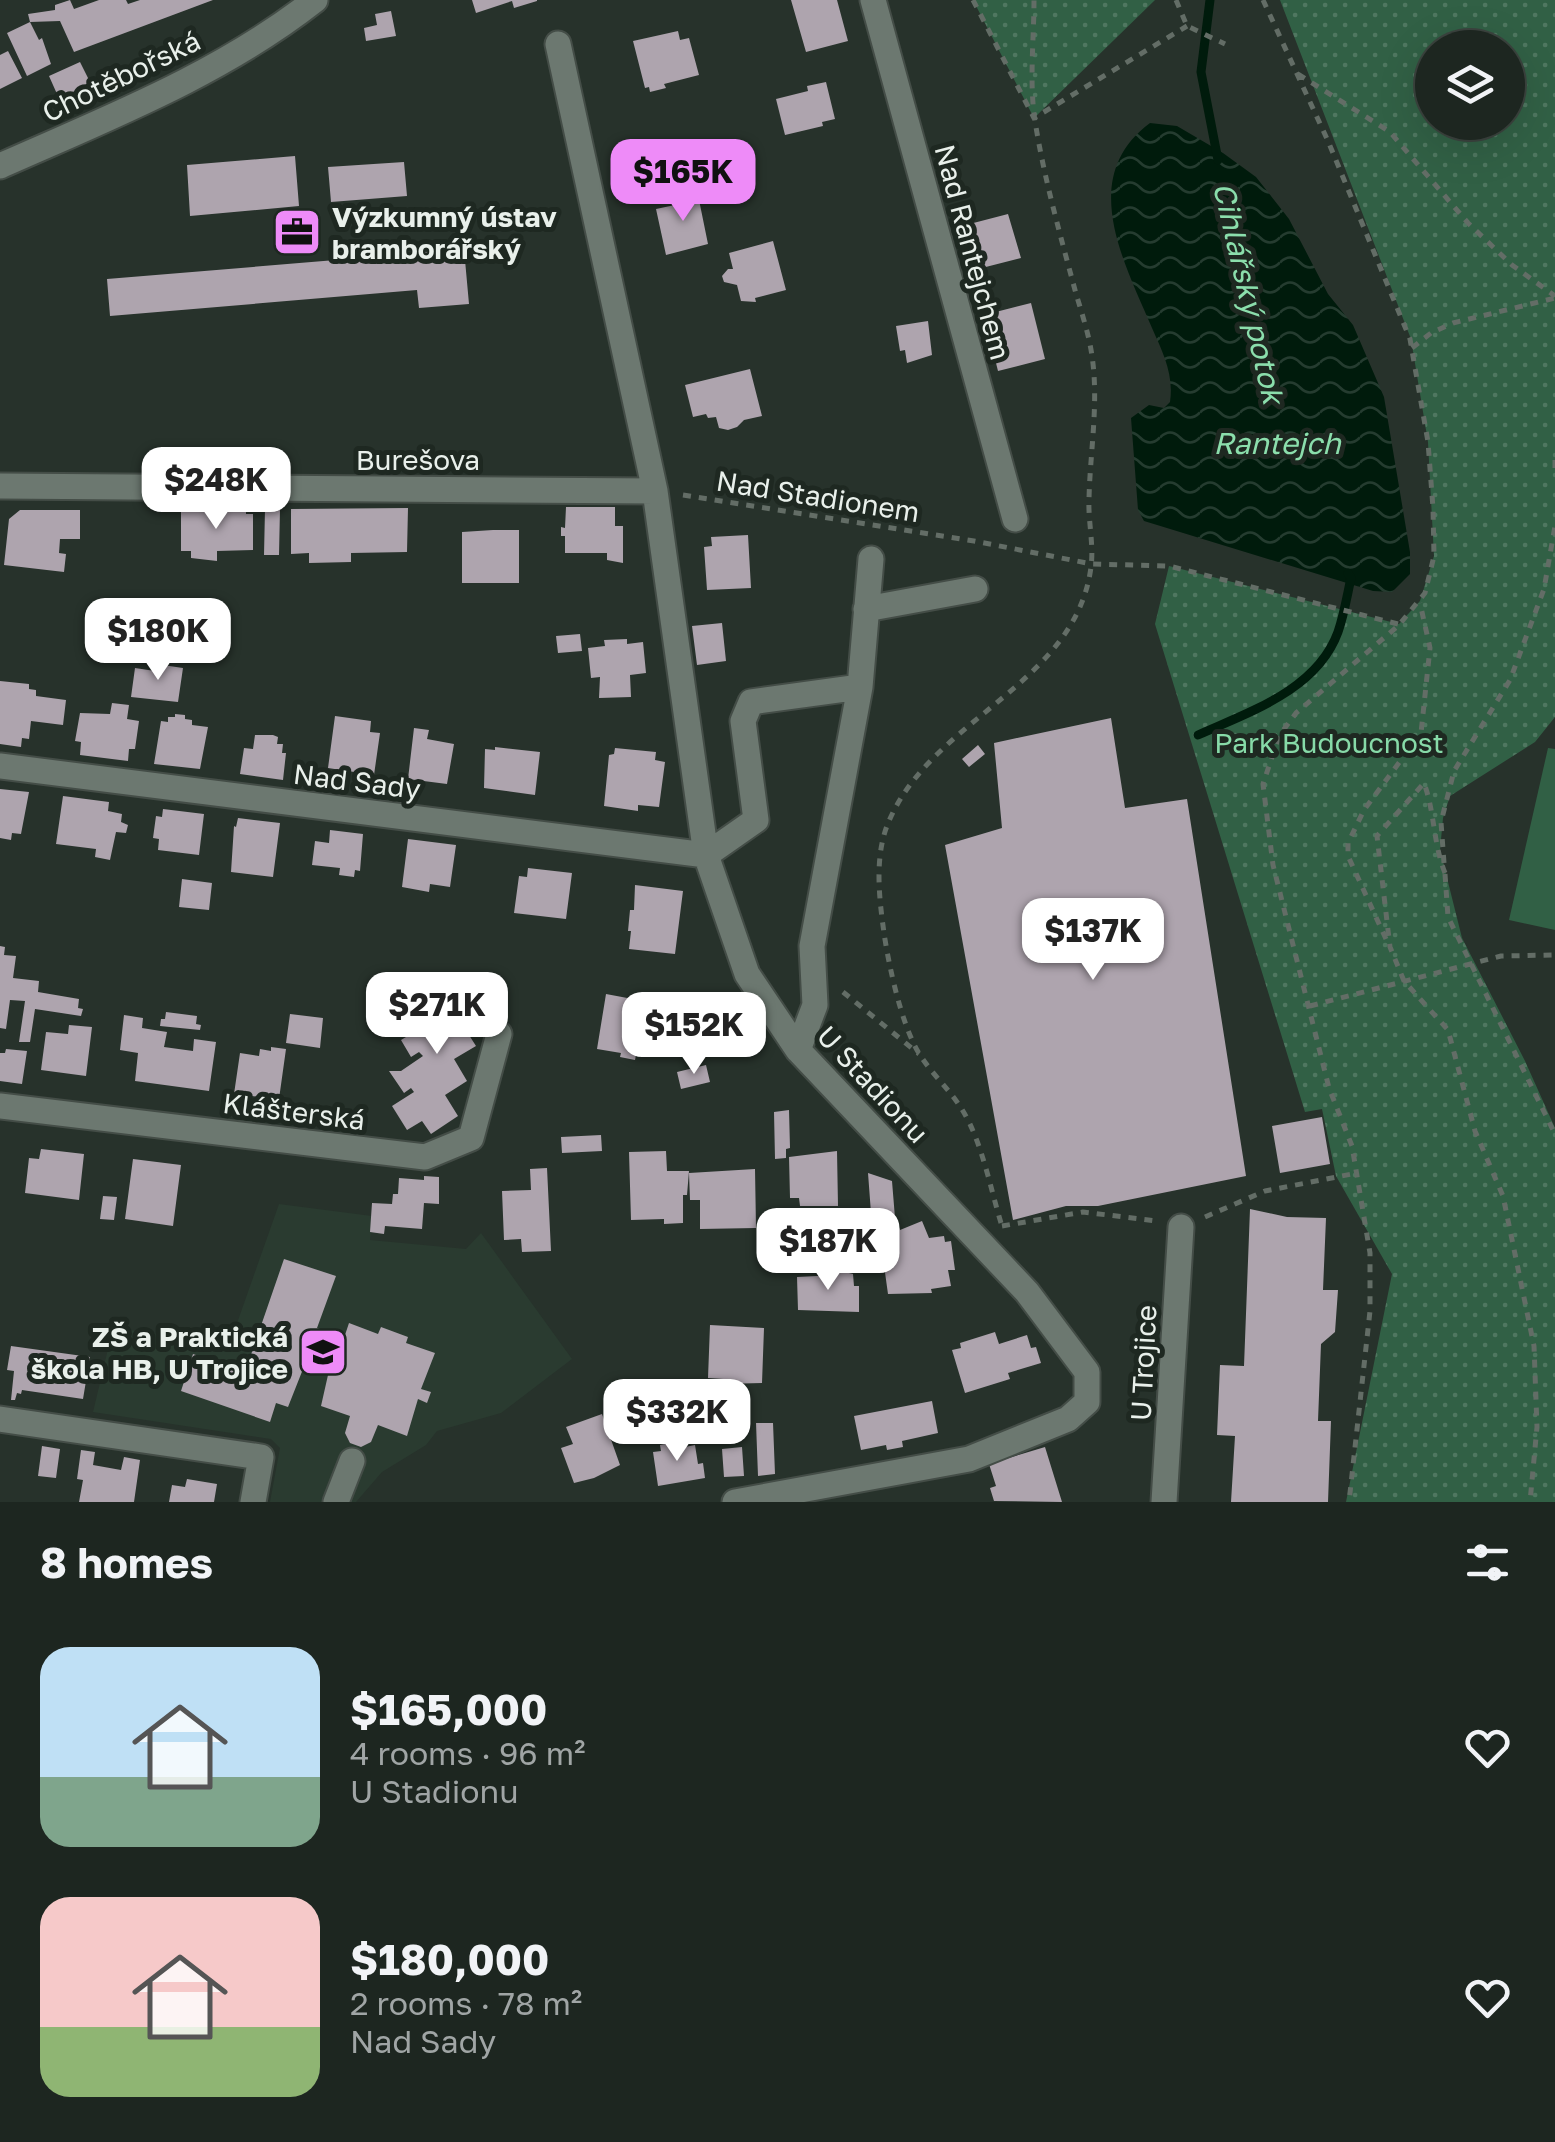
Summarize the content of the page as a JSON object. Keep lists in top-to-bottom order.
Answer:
{
  "streets": {
    "street": [
      "Chotěbořská",
      "Nad Rantejchem",
      "Burešova",
      "Nad Sady",
      "U Stadionu",
      "Klášterská",
      "U Trojice"
    ],
    "path": ["Nad Stadionem"]
  },
  "crossings": [
    ["Burešova", "Nad Stadionem"],
    ["Burešova", "U Stadionu"],
    ["Nad Stadionem", "U Stadionu"],
    ["Nad Sady", "U Stadionu"]
  ],
  "water": ["Cihlářský potok", "Rantejch"],
  "parks": ["Park Budoucnost"],
  "places": {
    "office": ["Výzkumný ústav bramborářský"],
    "school or university": ["ZŠ a Praktická škola HB, U Trojice"]
  },
  "page": {
    "price": [
      "$165K",
      "$248K",
      "$180K",
      "$137K",
      "$271K",
      "$152K",
      "$187K",
      "$332K"
    ],
    "heading": "8 homes",
    "list": [
      {
        "name": "$165,000",
        "note": "4 rooms · 96 m² · U Stadionu"
      },
      {
        "name": "$180,000",
        "note": "2 rooms · 78 m² · Nad Sady"
      }
    ]
  }
}
